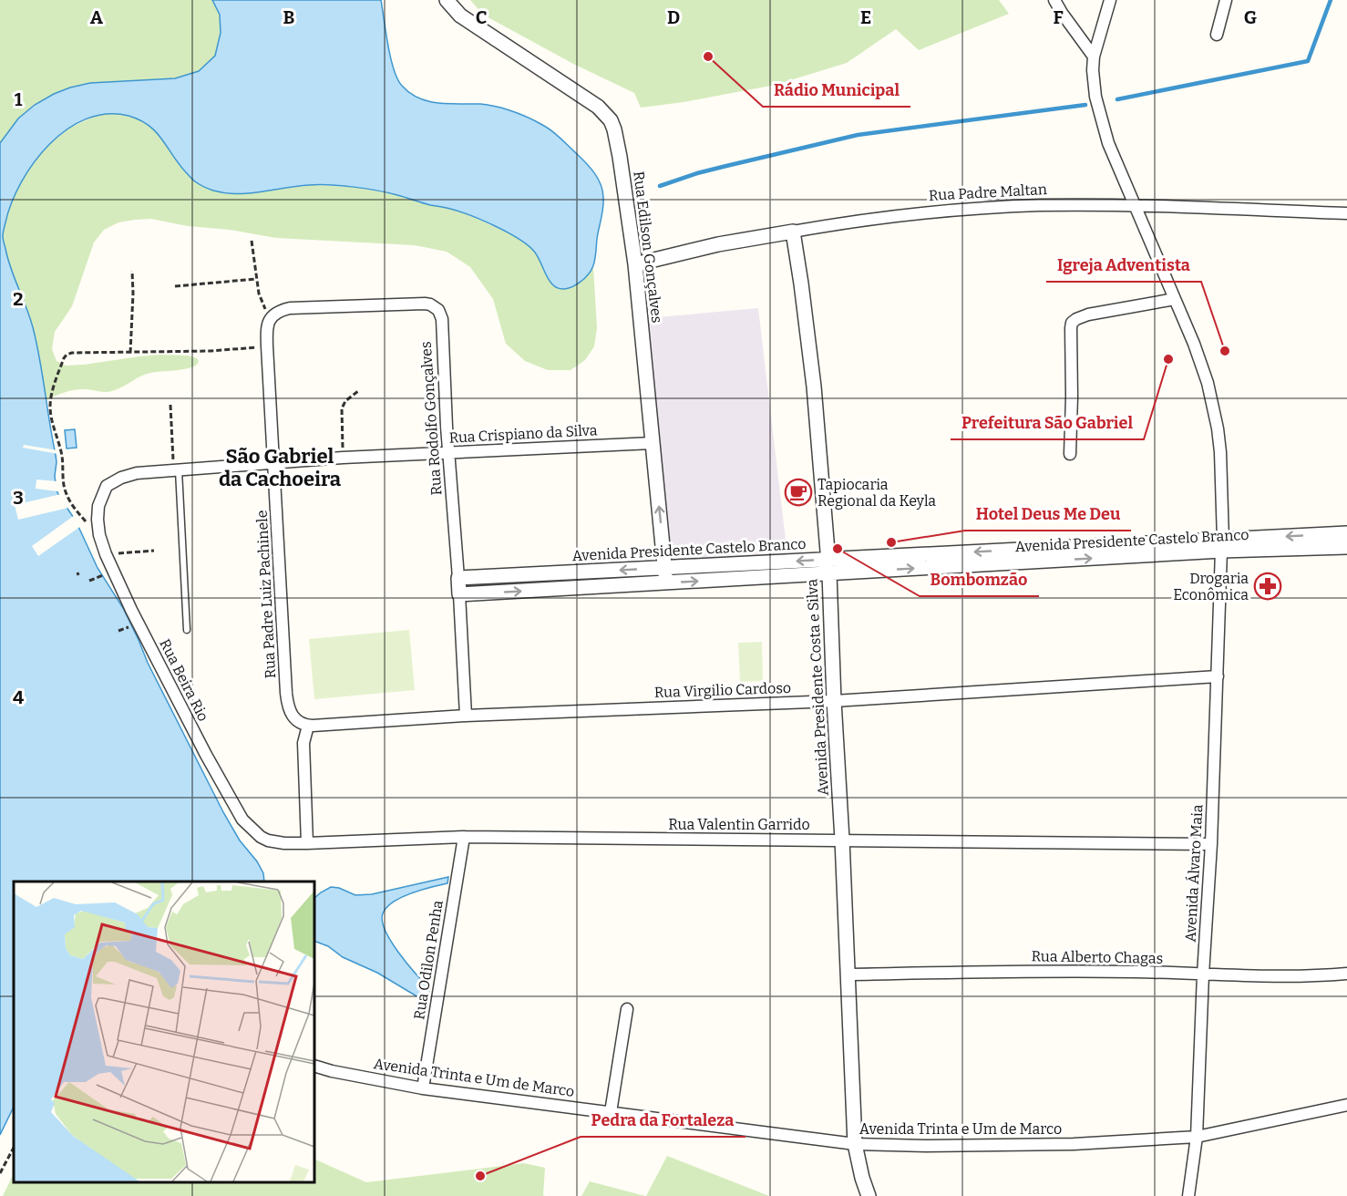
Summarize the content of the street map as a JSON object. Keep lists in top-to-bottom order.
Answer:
{
  "streets": {
    "street": [
      "Rua Padre Maltan",
      "Rua Edilson Gonçalves",
      "Rua Rodolfo Gonçalves",
      "Rua Crispiano da Silva",
      "Avenida Presidente Castelo Branco",
      "Rua Padre Luiz Pachinele",
      "Rua Beira Rio",
      "Avenida Presidente Costa e Silva",
      "Rua Virgilio Cardoso",
      "Rua Valentin Garrido",
      "Avenida Álvaro Maia",
      "Rua Alberto Chagas",
      "Rua Odilon Penha",
      "Avenida Trinta e Um de Marco"
    ]
  },
  "crossings": [
    ["Rua Padre Maltan", "Rua Edilson Gonçalves"],
    ["Rua Padre Maltan", "Avenida Presidente Costa e Silva"],
    ["Rua Padre Maltan", "Avenida Álvaro Maia"],
    ["Rua Edilson Gonçalves", "Rua Crispiano da Silva"],
    ["Rua Edilson Gonçalves", "Avenida Presidente Castelo Branco"],
    ["Rua Rodolfo Gonçalves", "Rua Crispiano da Silva"],
    ["Rua Rodolfo Gonçalves", "Avenida Presidente Castelo Branco"],
    ["Rua Rodolfo Gonçalves", "Rua Virgilio Cardoso"],
    ["Rua Crispiano da Silva", "Rua Padre Luiz Pachinele"],
    ["Rua Crispiano da Silva", "Rua Beira Rio"],
    ["Avenida Presidente Castelo Branco", "Avenida Presidente Costa e Silva"],
    ["Avenida Presidente Castelo Branco", "Avenida Álvaro Maia"],
    ["Rua Padre Luiz Pachinele", "Rua Virgilio Cardoso"],
    ["Rua Beira Rio", "Rua Valentin Garrido"],
    ["Avenida Presidente Costa e Silva", "Rua Virgilio Cardoso"],
    ["Avenida Presidente Costa e Silva", "Rua Valentin Garrido"],
    ["Avenida Presidente Costa e Silva", "Rua Alberto Chagas"],
    ["Avenida Presidente Costa e Silva", "Avenida Trinta e Um de Marco"],
    ["Rua Virgilio Cardoso", "Avenida Álvaro Maia"],
    ["Rua Valentin Garrido", "Avenida Álvaro Maia"],
    ["Rua Valentin Garrido", "Rua Odilon Penha"],
    ["Avenida Álvaro Maia", "Rua Alberto Chagas"],
    ["Avenida Álvaro Maia", "Avenida Trinta e Um de Marco"],
    ["Rua Odilon Penha", "Avenida Trinta e Um de Marco"]
  ],
  "districts": ["São Gabriel da Cachoeira"],
  "places": {
    "other": [
      "Rádio Municipal",
      "Igreja Adventista",
      "Prefeitura São Gabriel",
      "Hotel Deus Me Deu",
      "Bombomzão",
      "Pedra da Fortaleza"
    ],
    "cafe": ["Tapiocaria Regional da Keyla"],
    "pharmacy": ["Drogaria Econômica"]
  },
  "grid": {
    "columns": [
      "A",
      "B",
      "C",
      "D",
      "E",
      "F",
      "G"
    ],
    "rows": [
      "1",
      "2",
      "3",
      "4"
    ]
  }
}
